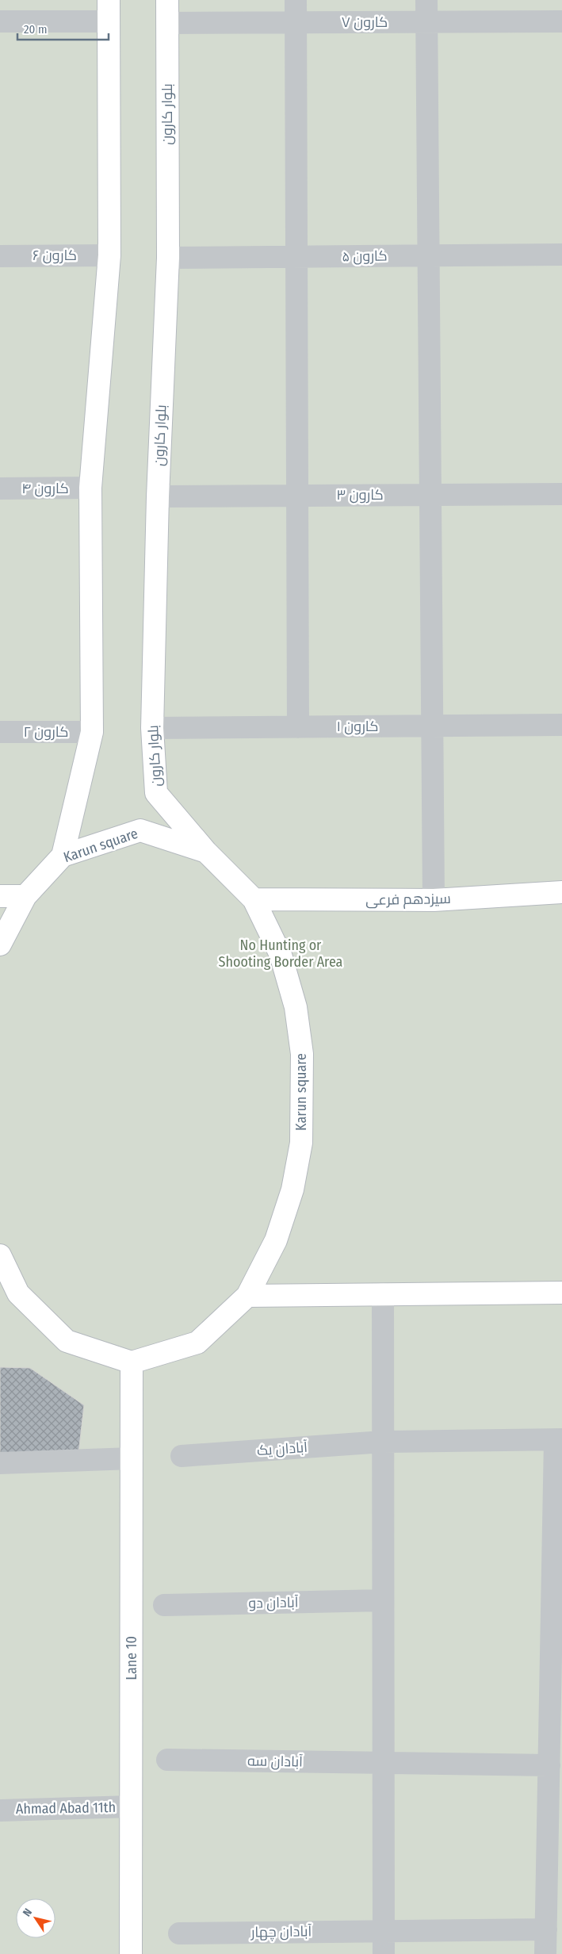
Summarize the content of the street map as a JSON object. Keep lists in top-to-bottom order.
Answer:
{
  "streets": {
    "main road": [
      "بلوار کارون",
      "Karun square",
      "سیزدهم فرعی",
      "Lane 10"
    ],
    "street": [
      "کارون ۷",
      "کارون ۶",
      "کارون ۵",
      "کارون ۴",
      "کارون ۳",
      "کارون ۱",
      "کارون ۲",
      "آبادان یک",
      "آبادان دو",
      "آبادان سه",
      "Ahmad Abad 11th",
      "آبادان چهار"
    ]
  },
  "crossings": [
    ["کارون ۷", "بلوار کارون"],
    ["بلوار کارون", "کارون ۵"],
    ["بلوار کارون", "کارون ۳"],
    ["بلوار کارون", "کارون ۱"],
    ["بلوار کارون", "Karun square"],
    ["Karun square", "سیزدهم فرعی"],
    ["Karun square", "Lane 10"],
    ["Lane 10", "Ahmad Abad 11th"]
  ],
  "parks": ["No Hunting or Shooting Border Area"],
  "scale_bar": "20 m",
  "north": "top left"
}
